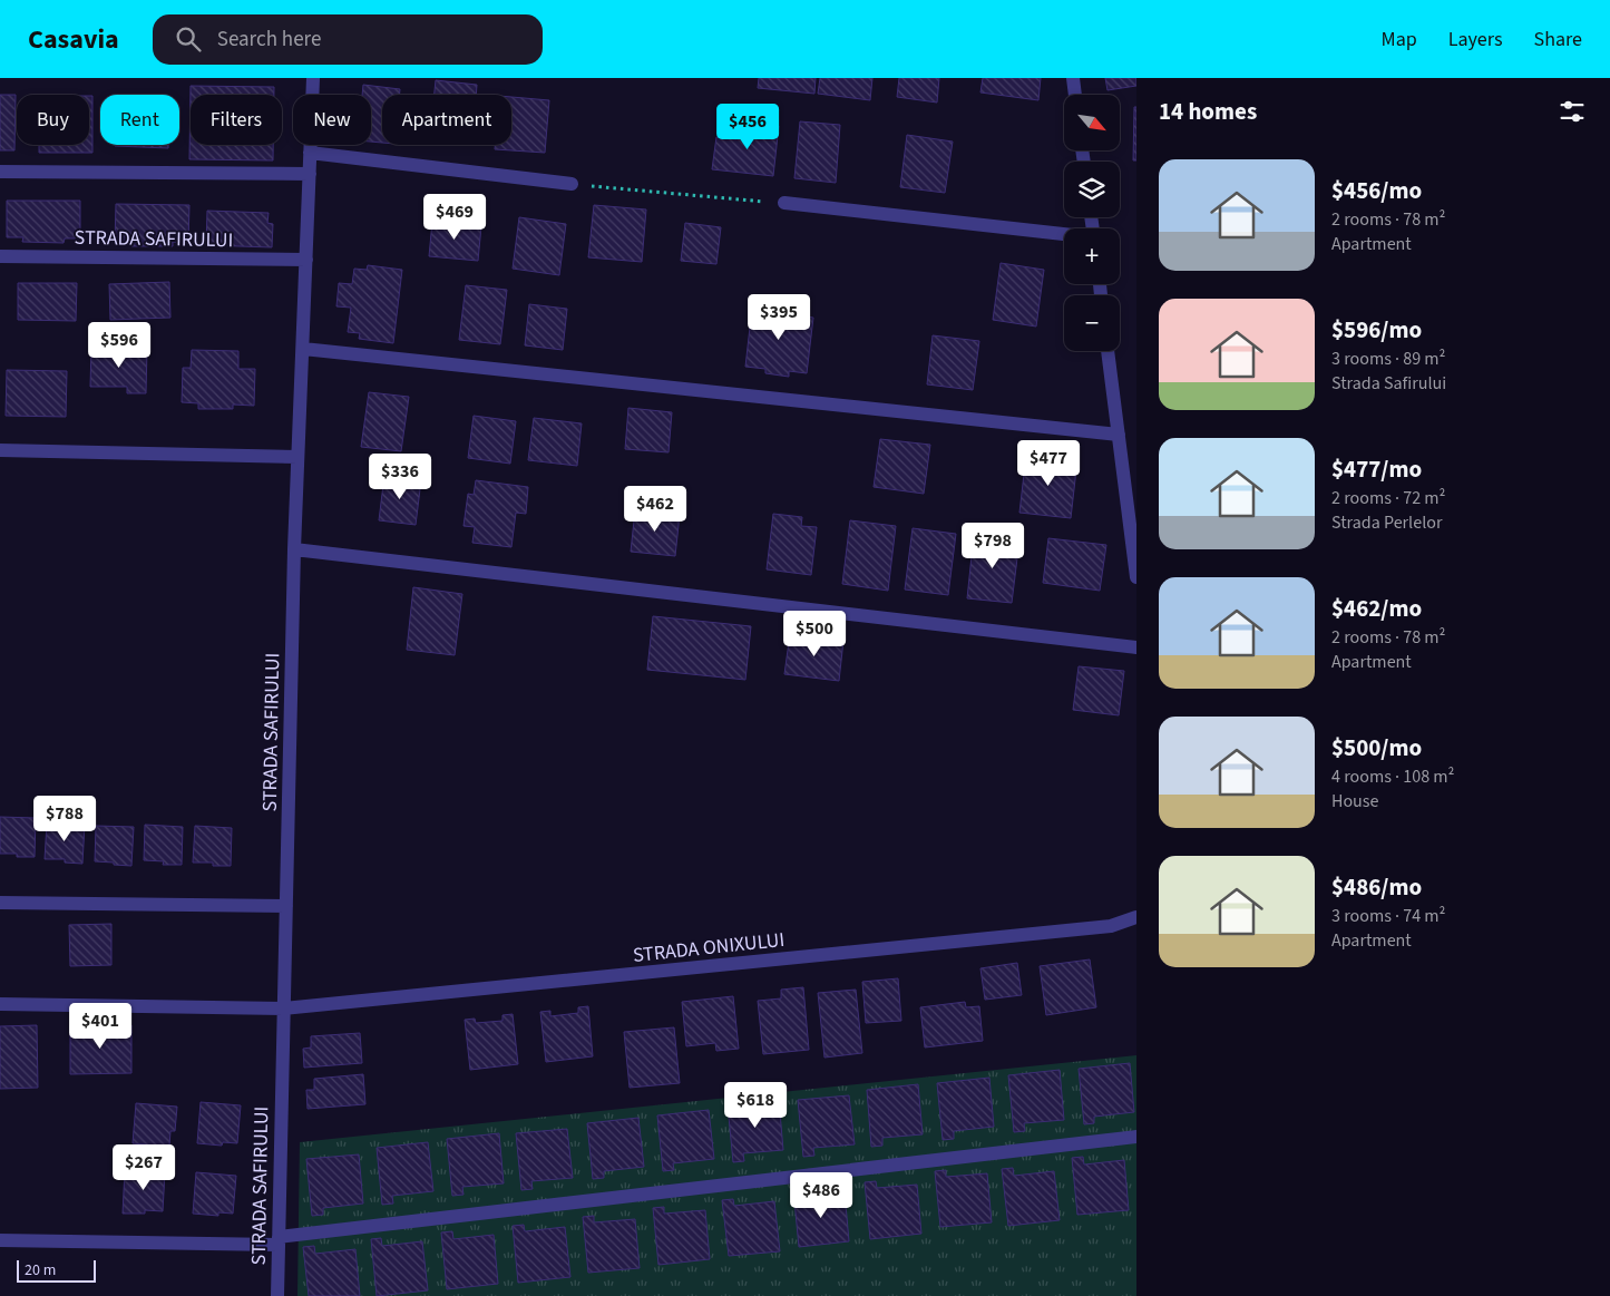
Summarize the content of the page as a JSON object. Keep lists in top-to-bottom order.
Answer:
{
  "streets": {
    "street": ["STRADA SAFIRULUI", "STRADA ONIXULUI"]
  },
  "crossings": [
    ["STRADA SAFIRULUI", "STRADA ONIXULUI"]
  ],
  "scale_bar": "20 m",
  "north": "bottom right",
  "page": {
    "header": "Casavia",
    "search": "Search here",
    "nav": ["Map", "Layers", "Share"],
    "heading": "14 homes",
    "map_buttons": ["+", "−"],
    "chip": [
      "Buy",
      "Rent",
      "Filters",
      "New",
      "Apartment"
    ],
    "price": [
      "$456",
      "$469",
      "$395",
      "$596",
      "$477",
      "$336",
      "$462",
      "$798",
      "$500",
      "$788",
      "$401",
      "$618",
      "$267",
      "$486"
    ],
    "list": [
      {
        "name": "$456/mo",
        "note": "2 rooms · 78 m² · Apartment"
      },
      {
        "name": "$596/mo",
        "note": "3 rooms · 89 m² · Strada Safirului"
      },
      {
        "name": "$477/mo",
        "note": "2 rooms · 72 m² · Strada Perlelor"
      },
      {
        "name": "$462/mo",
        "note": "2 rooms · 78 m² · Apartment"
      },
      {
        "name": "$500/mo",
        "note": "4 rooms · 108 m² · House"
      },
      {
        "name": "$486/mo",
        "note": "3 rooms · 74 m² · Apartment"
      }
    ],
    "scale": "20 m"
  }
}
